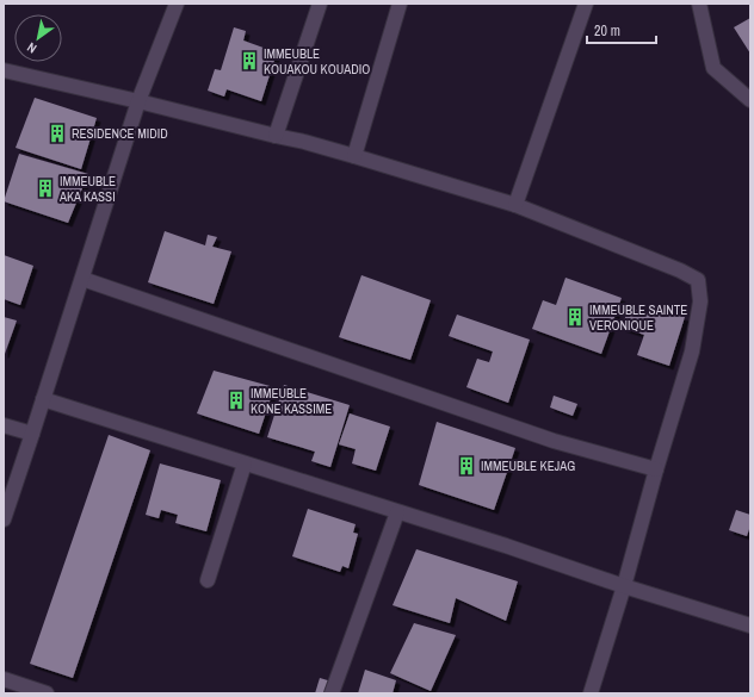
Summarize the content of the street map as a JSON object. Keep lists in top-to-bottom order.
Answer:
{
  "places": {
    "building": [
      "IMMEUBLE KOUAKOU KOUADIO",
      "RESIDENCE MIDID",
      "IMMEUBLE AKA KASSI",
      "IMMEUBLE SAINTE VERONIQUE",
      "IMMEUBLE KONE KASSIME",
      "IMMEUBLE KEJAG"
    ]
  },
  "scale_bar": "20 m",
  "north": "bottom left"
}
